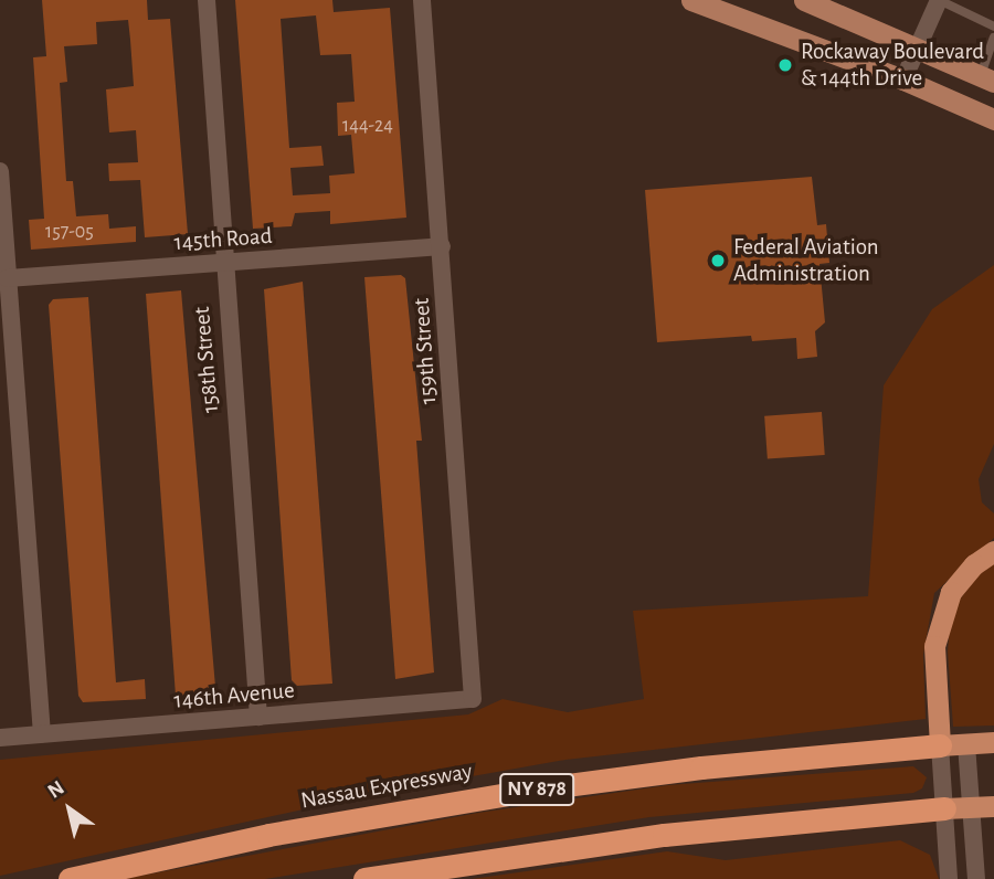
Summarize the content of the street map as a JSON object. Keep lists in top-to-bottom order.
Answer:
{
  "streets": {
    "highway": ["Nassau Expressway", "NY 878"],
    "street": [
      "145th Road",
      "159th Street",
      "158th Street",
      "146th Avenue"
    ]
  },
  "crossings": [
    ["145th Road", "159th Street"],
    ["145th Road", "158th Street"],
    ["159th Street", "146th Avenue"],
    ["158th Street", "146th Avenue"]
  ],
  "places": ["Rockaway Boulevard & 144th Drive", "Federal Aviation Administration"],
  "house_numbers": ["144-24", "157-05"],
  "north": "top left"
}
